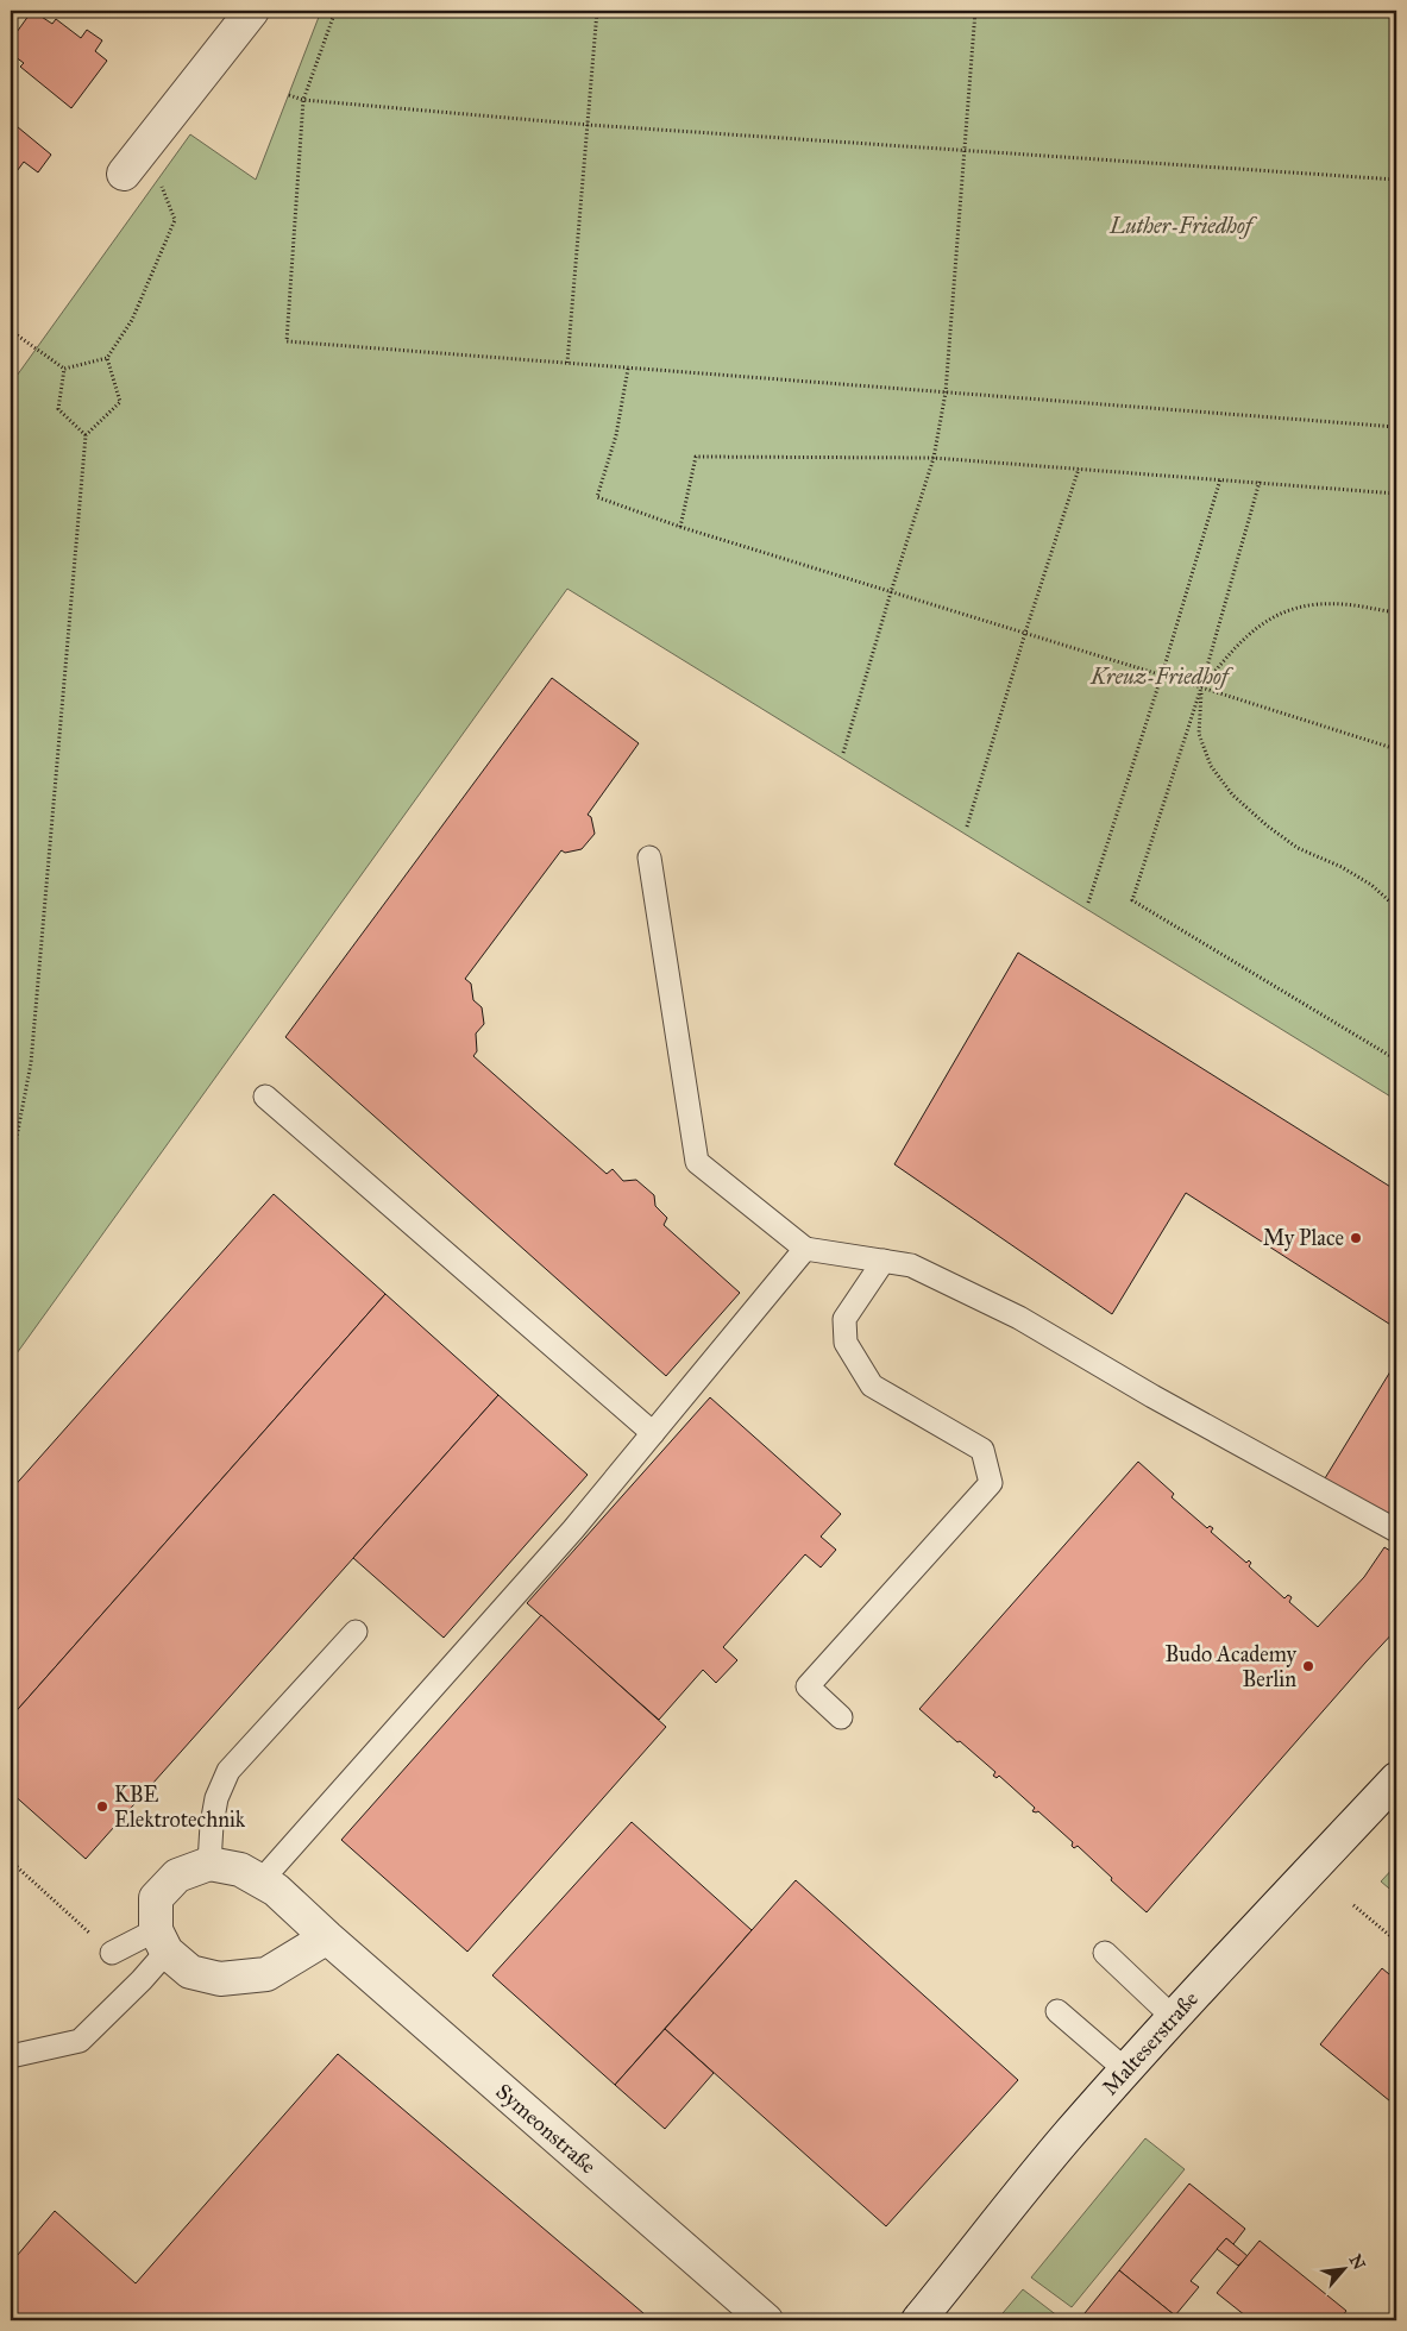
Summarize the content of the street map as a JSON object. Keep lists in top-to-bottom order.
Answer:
{
  "streets": {
    "street": ["Malteserstraße", "Symeonstraße"]
  },
  "parks": ["Luther-Friedhof", "Kreuz-Friedhof"],
  "places": ["My Place", "Budo Academy Berlin", "KBE Elektrotechnik"],
  "north": "top right"
}
